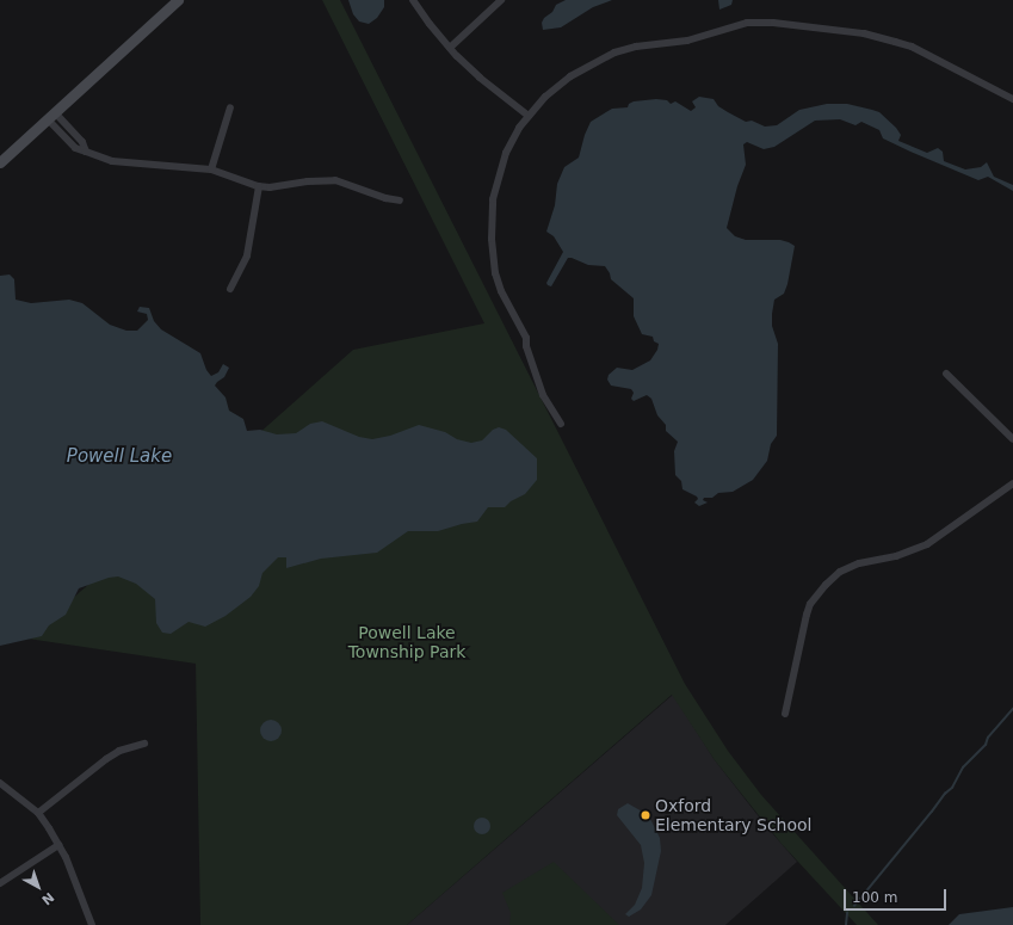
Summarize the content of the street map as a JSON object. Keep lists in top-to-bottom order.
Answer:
{
  "water": ["Powell Lake"],
  "parks": ["Powell Lake Township Park"],
  "places": ["Oxford Elementary School"],
  "scale_bar": "100 m",
  "north": "bottom right"
}
